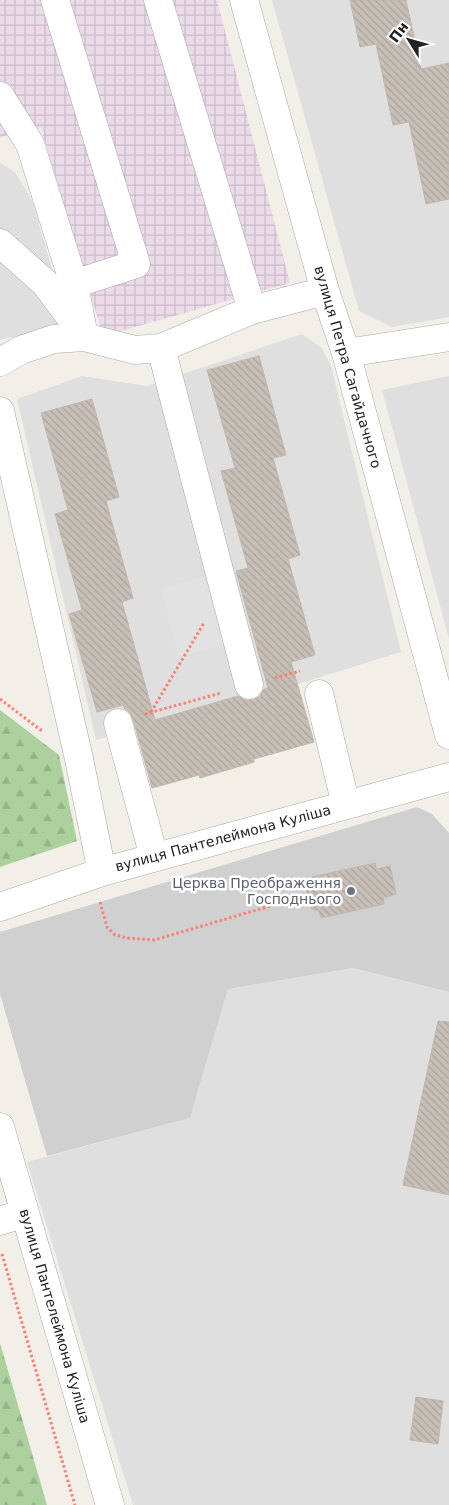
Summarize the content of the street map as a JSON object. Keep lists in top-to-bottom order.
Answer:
{
  "streets": {
    "street": ["вулиця Петра Сагайдачного", "вулиця Пантелеймона Куліша"]
  },
  "places": ["Церква Преображення Господнього"],
  "north": "top left"
}
